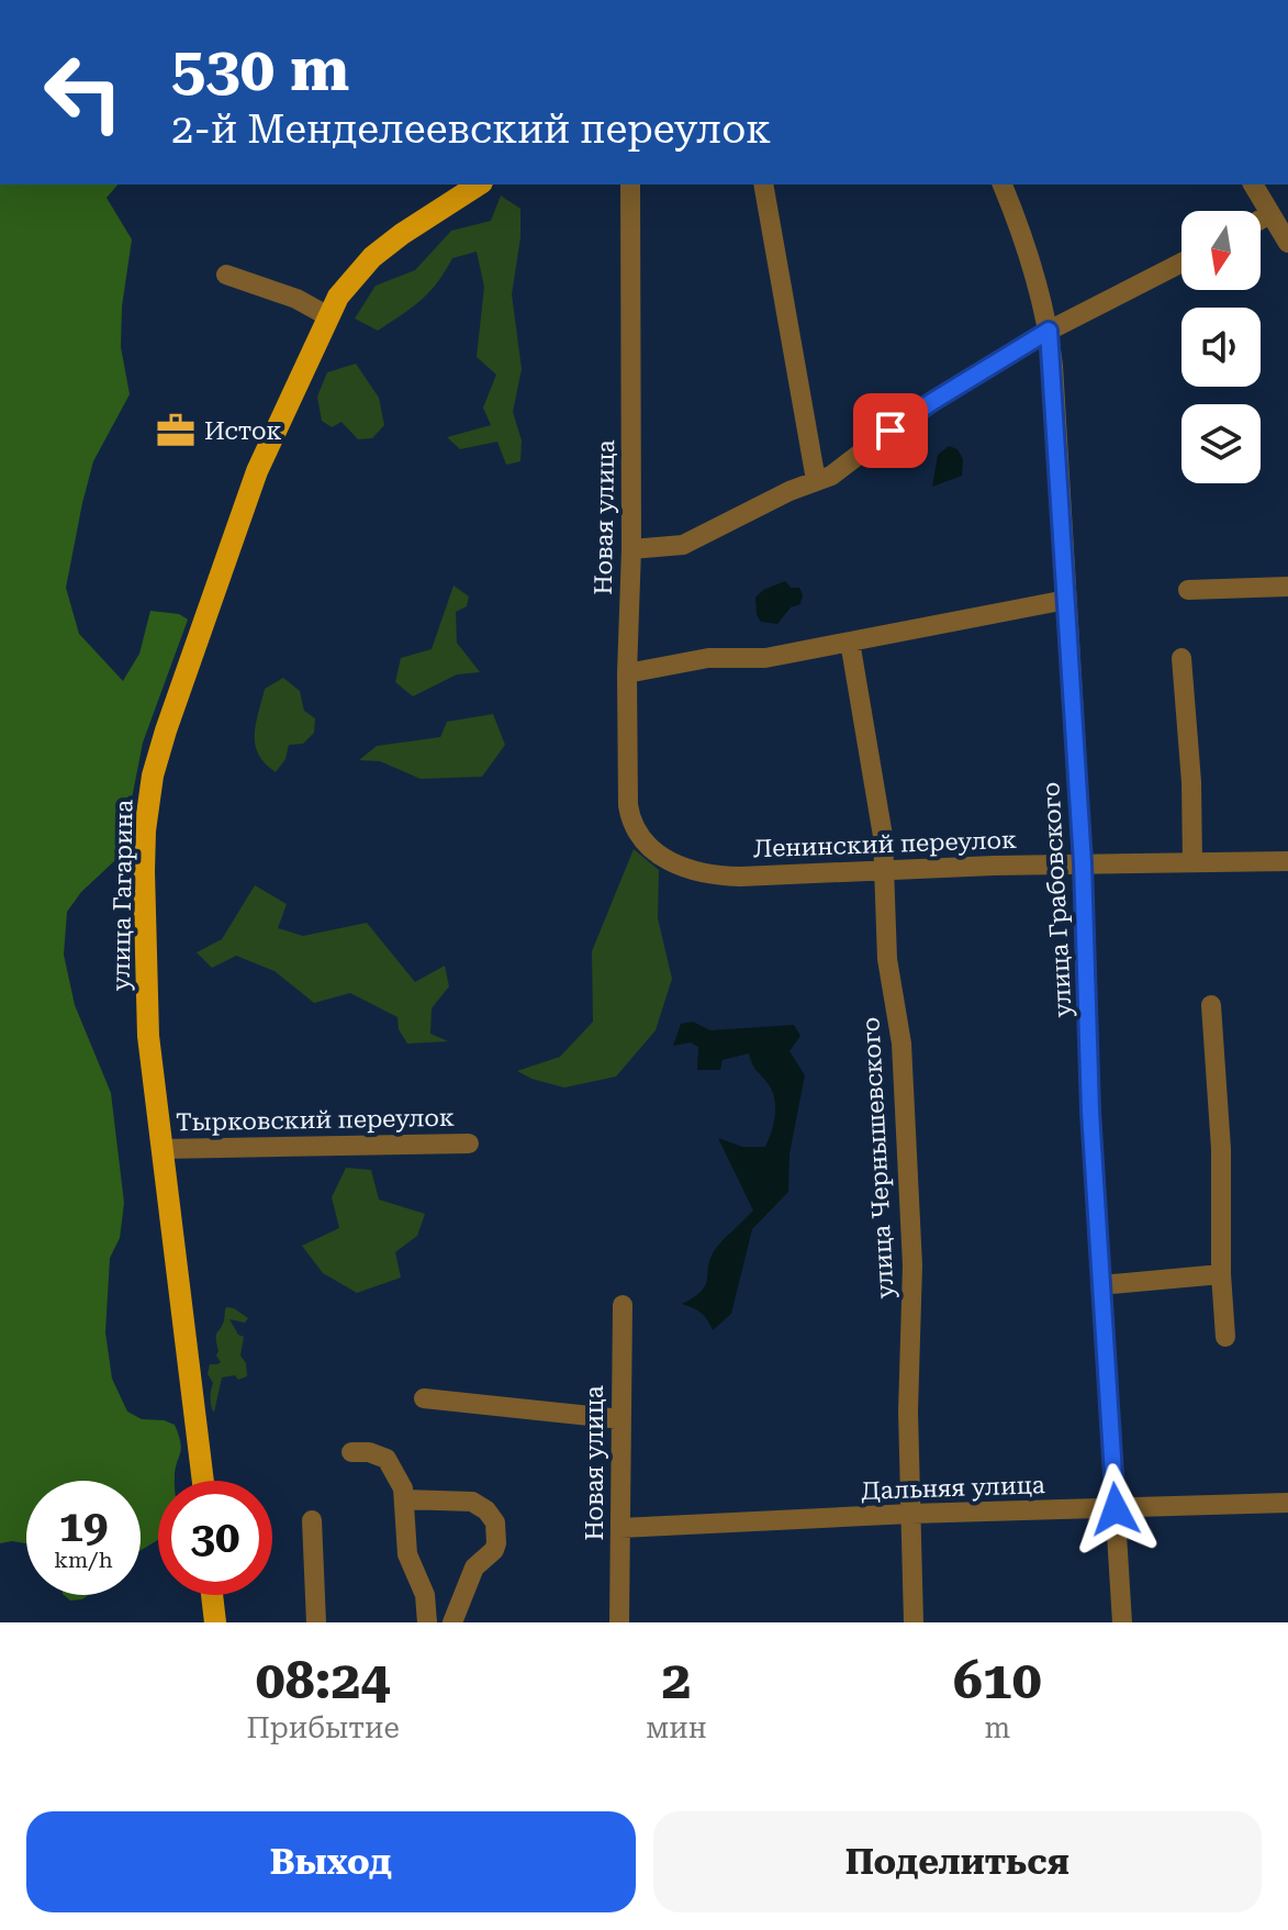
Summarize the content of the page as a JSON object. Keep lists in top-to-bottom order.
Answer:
{
  "streets": {
    "main road": ["улица Гагарина"],
    "street": [
      "Новая улица",
      "Ленинский переулок",
      "улица Грабовского",
      "Тырковский переулок",
      "улица Чернышевского",
      "Дальняя улица"
    ]
  },
  "crossings": [
    ["Новая улица", "Ленинский переулок"],
    ["Новая улица", "Дальняя улица"],
    ["Ленинский переулок", "улица Грабовского"],
    ["Ленинский переулок", "улица Чернышевского"],
    ["улица Гагарина", "Тырковский переулок"],
    ["улица Грабовского", "Дальняя улица"],
    ["улица Чернышевского", "Дальняя улица"]
  ],
  "places": {
    "office": ["Исток"]
  },
  "north": "bottom",
  "page": {
    "turn": ["530 m", "2-й Менделеевский переулок"],
    "speed": "19 km/h",
    "limit": "30",
    "eta": [
      "08:24",
      "Прибытие",
      "2",
      "мин",
      "610",
      "m"
    ],
    "buttons": ["Выход", "Поделиться"]
  }
}
